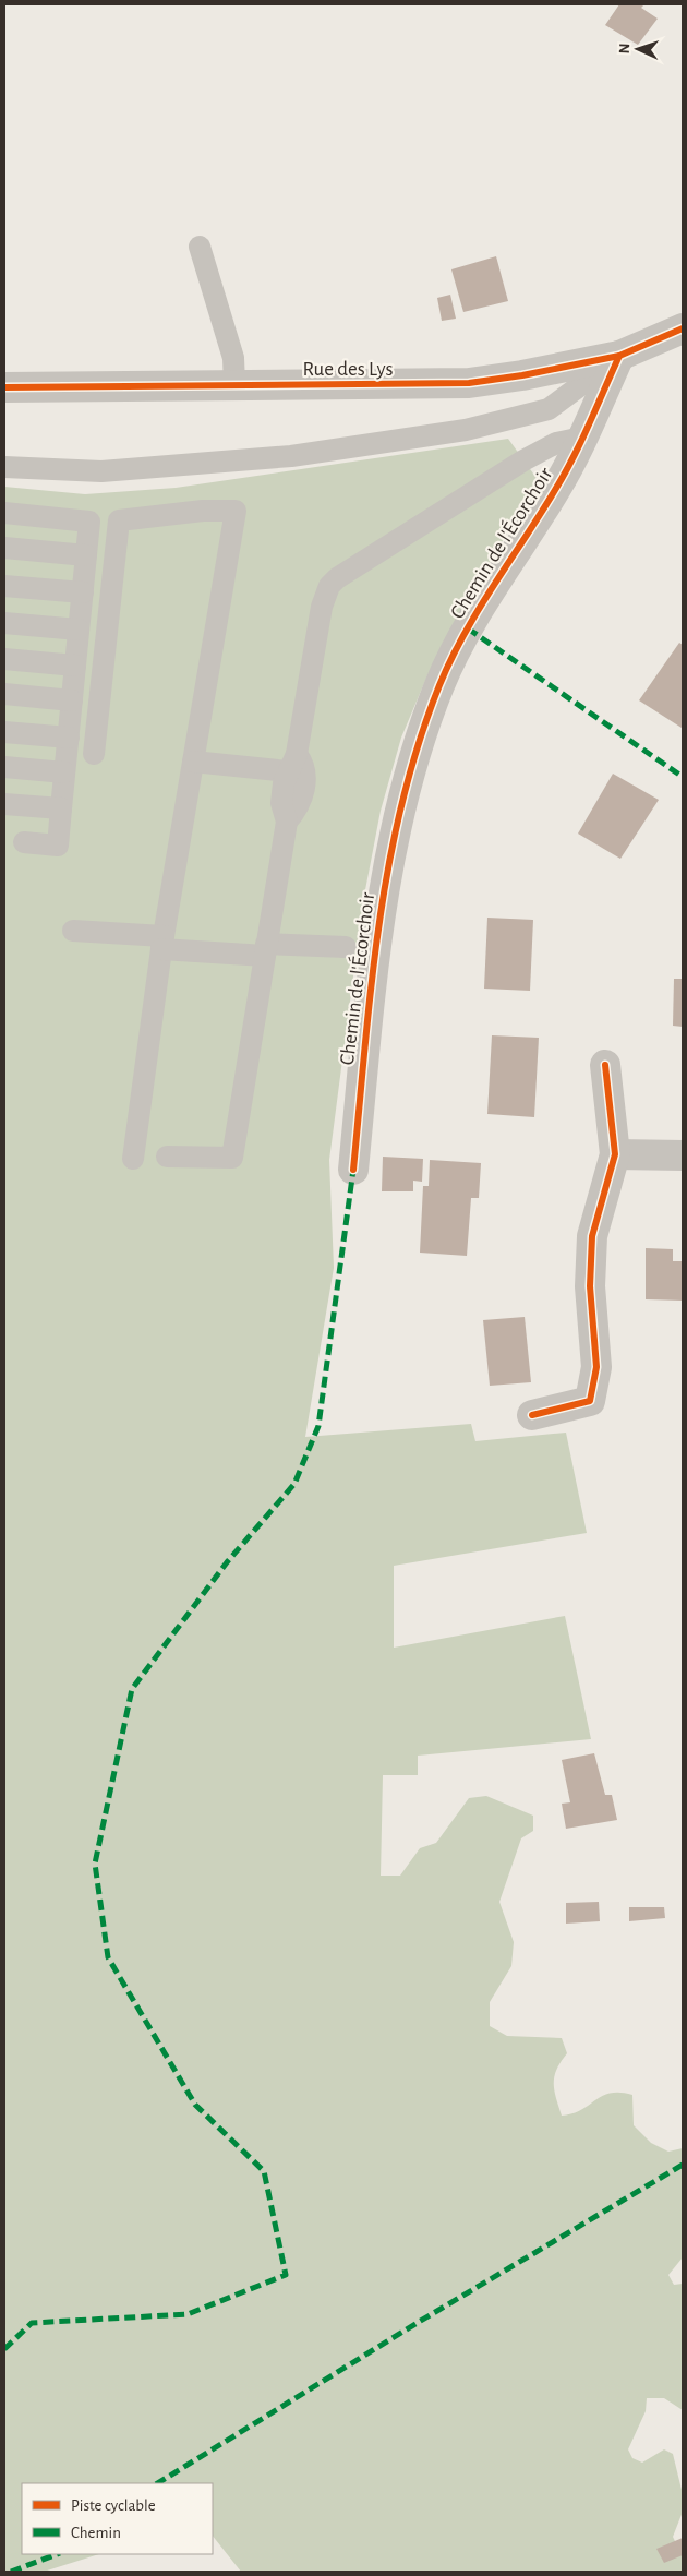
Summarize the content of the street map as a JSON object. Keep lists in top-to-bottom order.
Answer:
{
  "streets": {
    "street": ["Rue des Lys", "Chemin de l'Écorchoir"]
  },
  "crossings": [
    ["Rue des Lys", "Chemin de l'Écorchoir"]
  ],
  "legend": ["Piste cyclable", "Chemin"],
  "north": "left"
}
